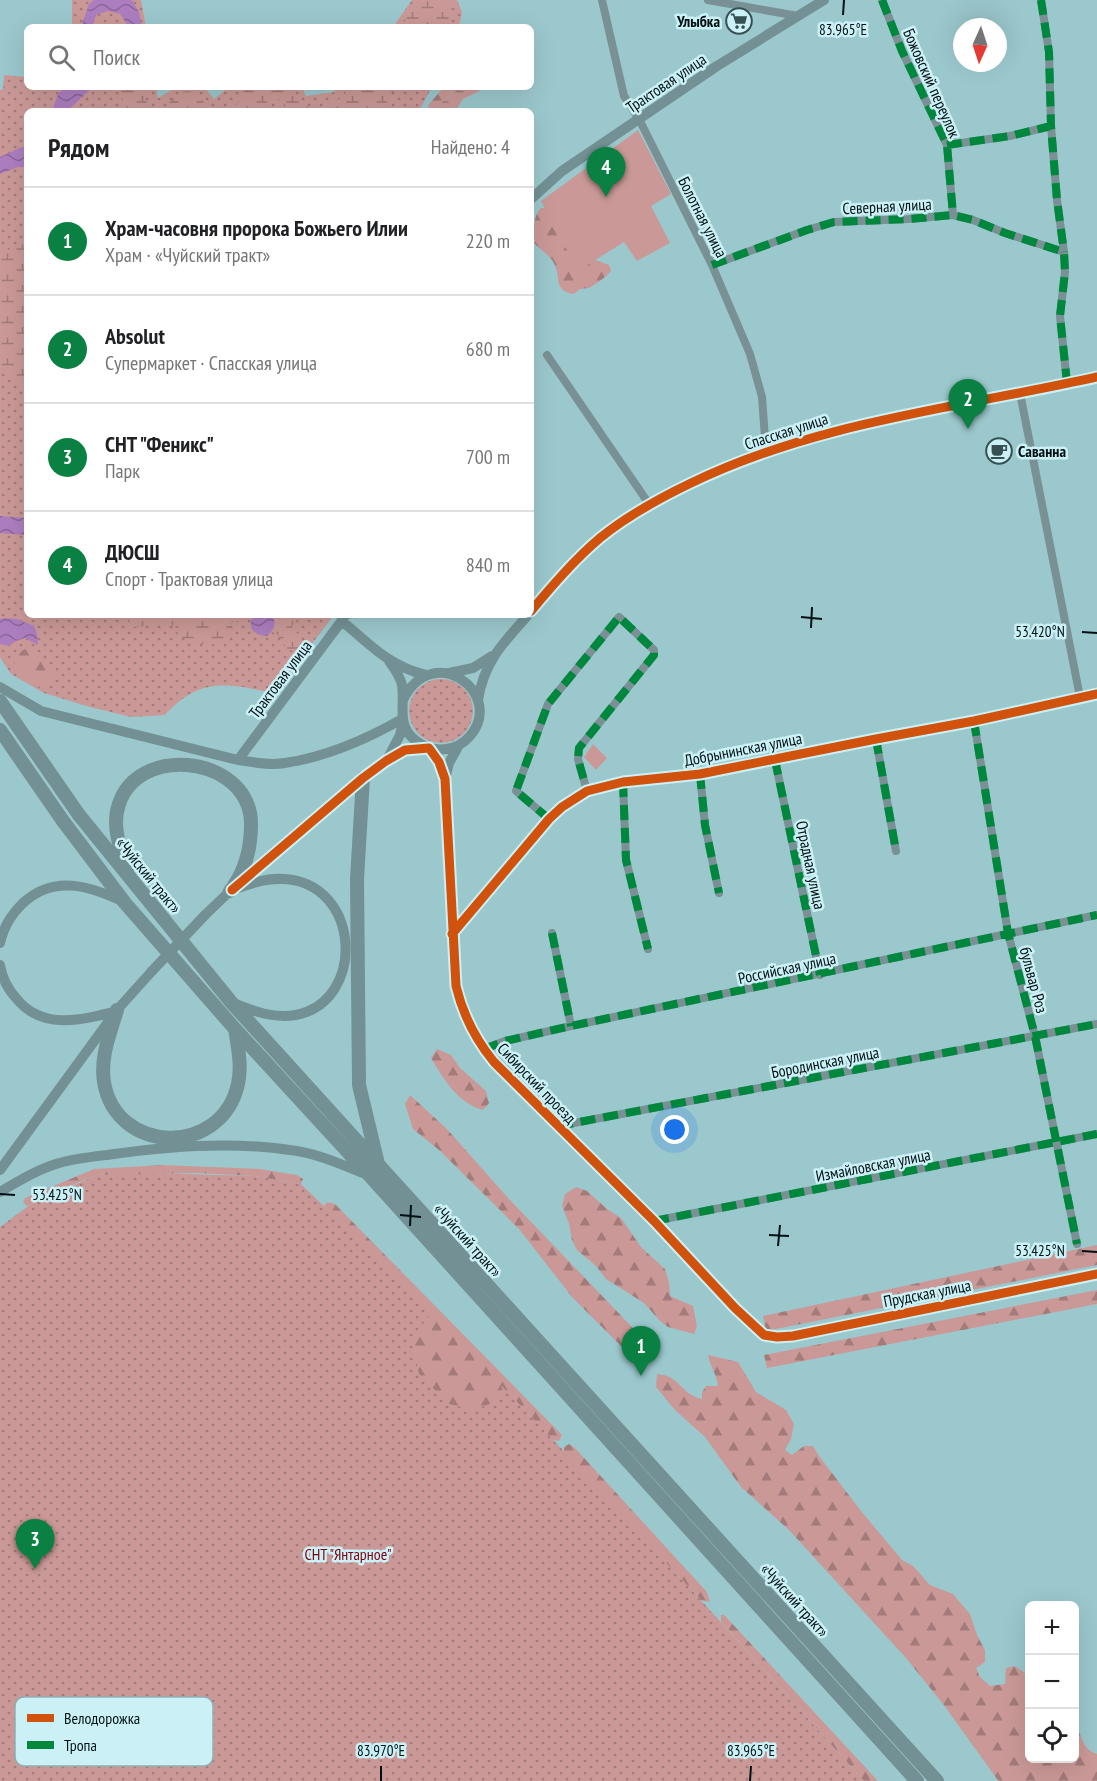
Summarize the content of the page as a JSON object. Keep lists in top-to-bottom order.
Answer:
{
  "streets": {
    "highway": ["«Чуйский тракт»"],
    "street": [
      "Трактовая улица",
      "Божовский переулок",
      "Северная улица",
      "Болотная улица",
      "Спасская улица",
      "Добрынинская улица",
      "Отрадная улица",
      "Российская улица",
      "бульвар Роз",
      "Бородинская улица",
      "Сибирский проезд",
      "Измайловская улица",
      "Прудская улица"
    ]
  },
  "crossings": [
    ["Трактовая улица", "Болотная улица"],
    ["Божовский переулок", "Северная улица"],
    ["Северная улица", "Болотная улица"],
    ["Болотная улица", "Спасская улица"],
    ["Добрынинская улица", "Отрадная улица"],
    ["Добрынинская улица", "бульвар Роз"],
    ["Добрынинская улица", "Сибирский проезд"],
    ["Отрадная улица", "Российская улица"],
    ["Российская улица", "бульвар Роз"],
    ["Российская улица", "Сибирский проезд"],
    ["бульвар Роз", "Бородинская улица"],
    ["бульвар Роз", "Измайловская улица"],
    ["Бородинская улица", "Сибирский проезд"],
    ["Сибирский проезд", "Измайловская улица"],
    ["Сибирский проезд", "Прудская улица"]
  ],
  "parks": ["СНТ \"Янтарное\""],
  "places": {
    "supermarket": ["Улыбка"],
    "cafe": ["Саванна"]
  },
  "legend": ["Велодорожка", "Тропа"],
  "north": "bottom",
  "page": {
    "search": "Поиск",
    "heading": ["Рядом", "Найдено: 4"],
    "pins": [
      "4",
      "2",
      "1",
      "3"
    ],
    "list": [
      {
        "mark": "1",
        "name": "Храм-часовня пророка Божьего Илии",
        "note": "Храм · «Чуйский тракт»",
        "value": "220 m"
      },
      {
        "mark": "2",
        "name": "Absolut",
        "note": "Супермаркет · Спасская улица",
        "value": "680 m"
      },
      {
        "mark": "3",
        "name": "СНТ \"Феникс\"",
        "note": "Парк",
        "value": "700 m"
      },
      {
        "mark": "4",
        "name": "ДЮСШ",
        "note": "Спорт · Трактовая улица",
        "value": "840 m"
      }
    ],
    "map_buttons": ["+", "−"]
  },
  "coordinates": [
    "83.965°E",
    "53.420°N",
    "53.425°N",
    "83.970°E"
  ]
}
